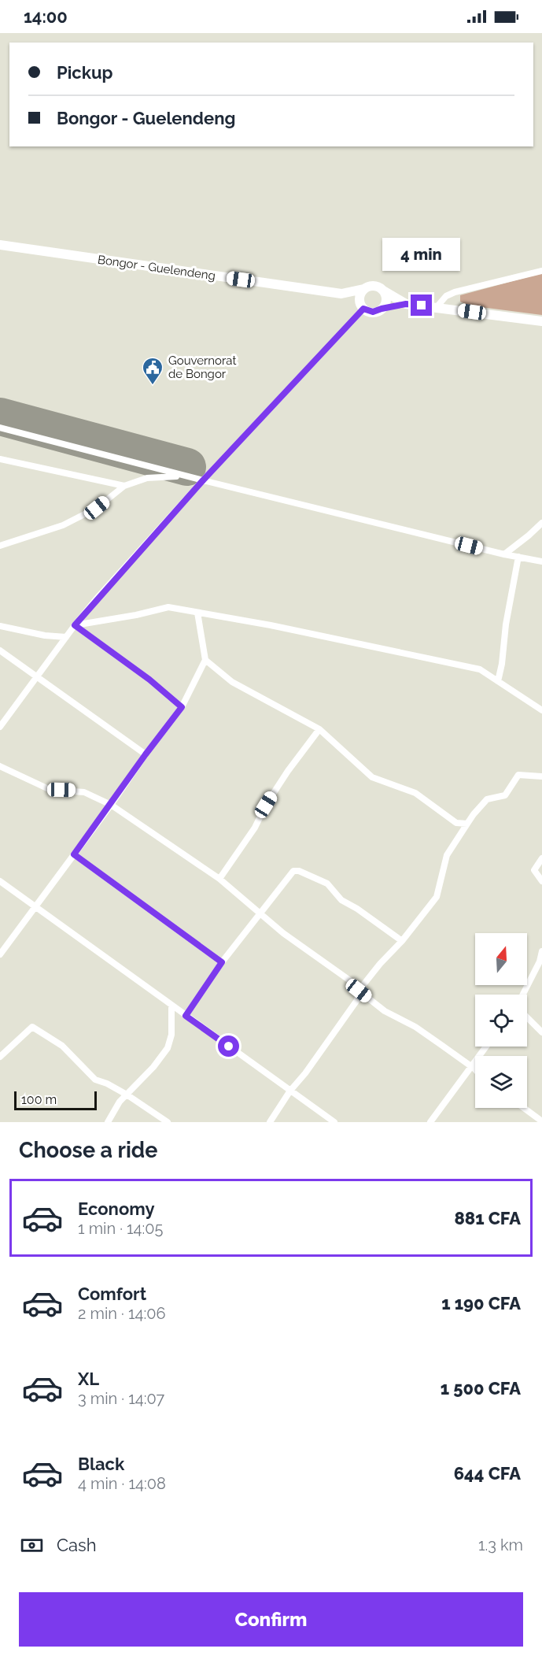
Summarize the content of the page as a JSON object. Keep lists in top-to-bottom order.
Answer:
{
  "streets": {
    "highway": ["Bongor - Guelendeng"]
  },
  "places": {
    "public building": ["Gouvernorat de Bongor"]
  },
  "scale_bar": "100 m",
  "north": "top",
  "page": {
    "status": "14:00",
    "banner": ["Pickup", "Bongor - Guelendeng"],
    "bubble": "4 min",
    "scale": "100 m",
    "heading": "Choose a ride",
    "list": [
      {
        "name": "Economy",
        "note": "1 min · 14:05",
        "value": "881 CFA"
      },
      {
        "name": "Comfort",
        "note": "2 min · 14:06",
        "value": "1 190 CFA"
      },
      {
        "name": "XL",
        "note": "3 min · 14:07",
        "value": "1 500 CFA"
      },
      {
        "name": "Black",
        "note": "4 min · 14:08",
        "value": "644 CFA"
      }
    ],
    "pay": ["Cash", "1.3 km"],
    "buttons": "Confirm"
  }
}
